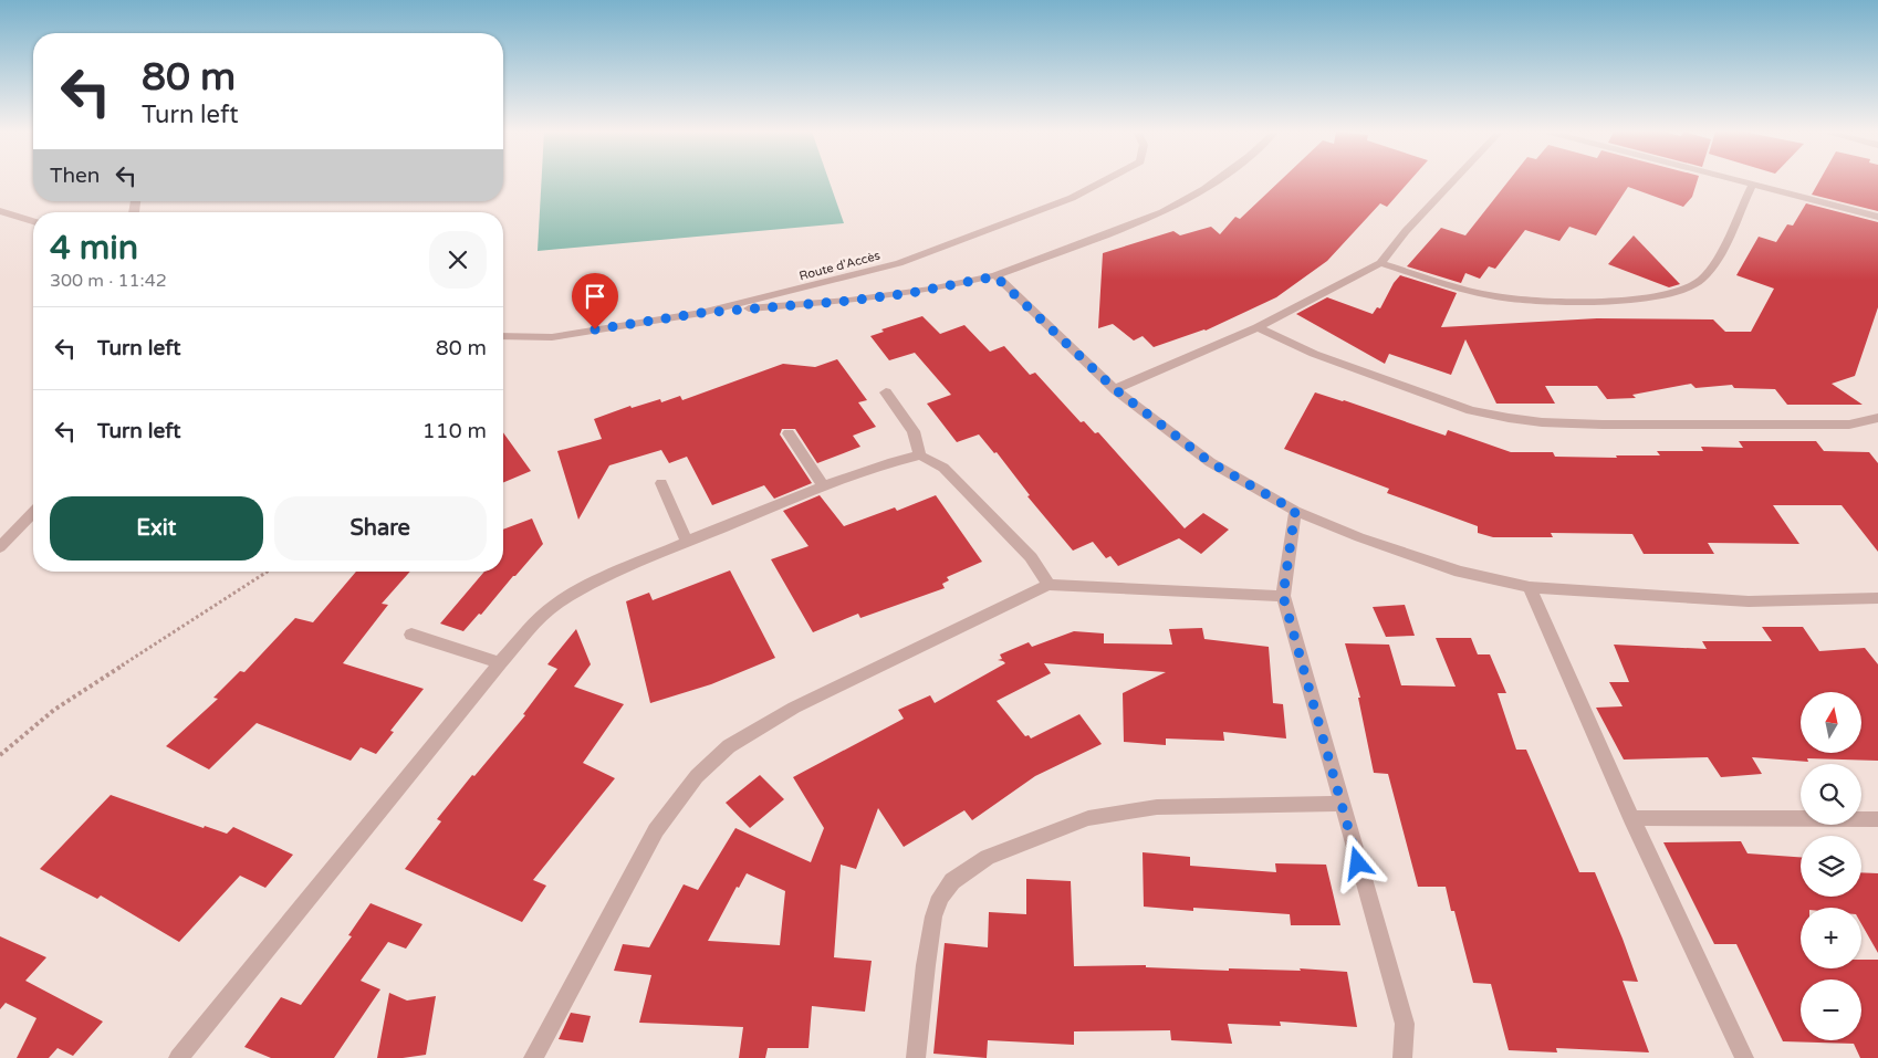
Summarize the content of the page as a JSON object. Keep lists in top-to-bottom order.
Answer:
{
  "streets": {
    "street": ["Route d'Accès"]
  },
  "north": "top",
  "page": {
    "turn": ["80 m", "Turn left"],
    "then": "Then",
    "heading": ["4 min", "300 m · 11:42"],
    "list": [
      {
        "name": "Turn left",
        "value": "80 m"
      },
      {
        "name": "Turn left",
        "value": "110 m"
      }
    ],
    "buttons": ["Exit", "Share"],
    "map_buttons": ["+", "−"]
  }
}
